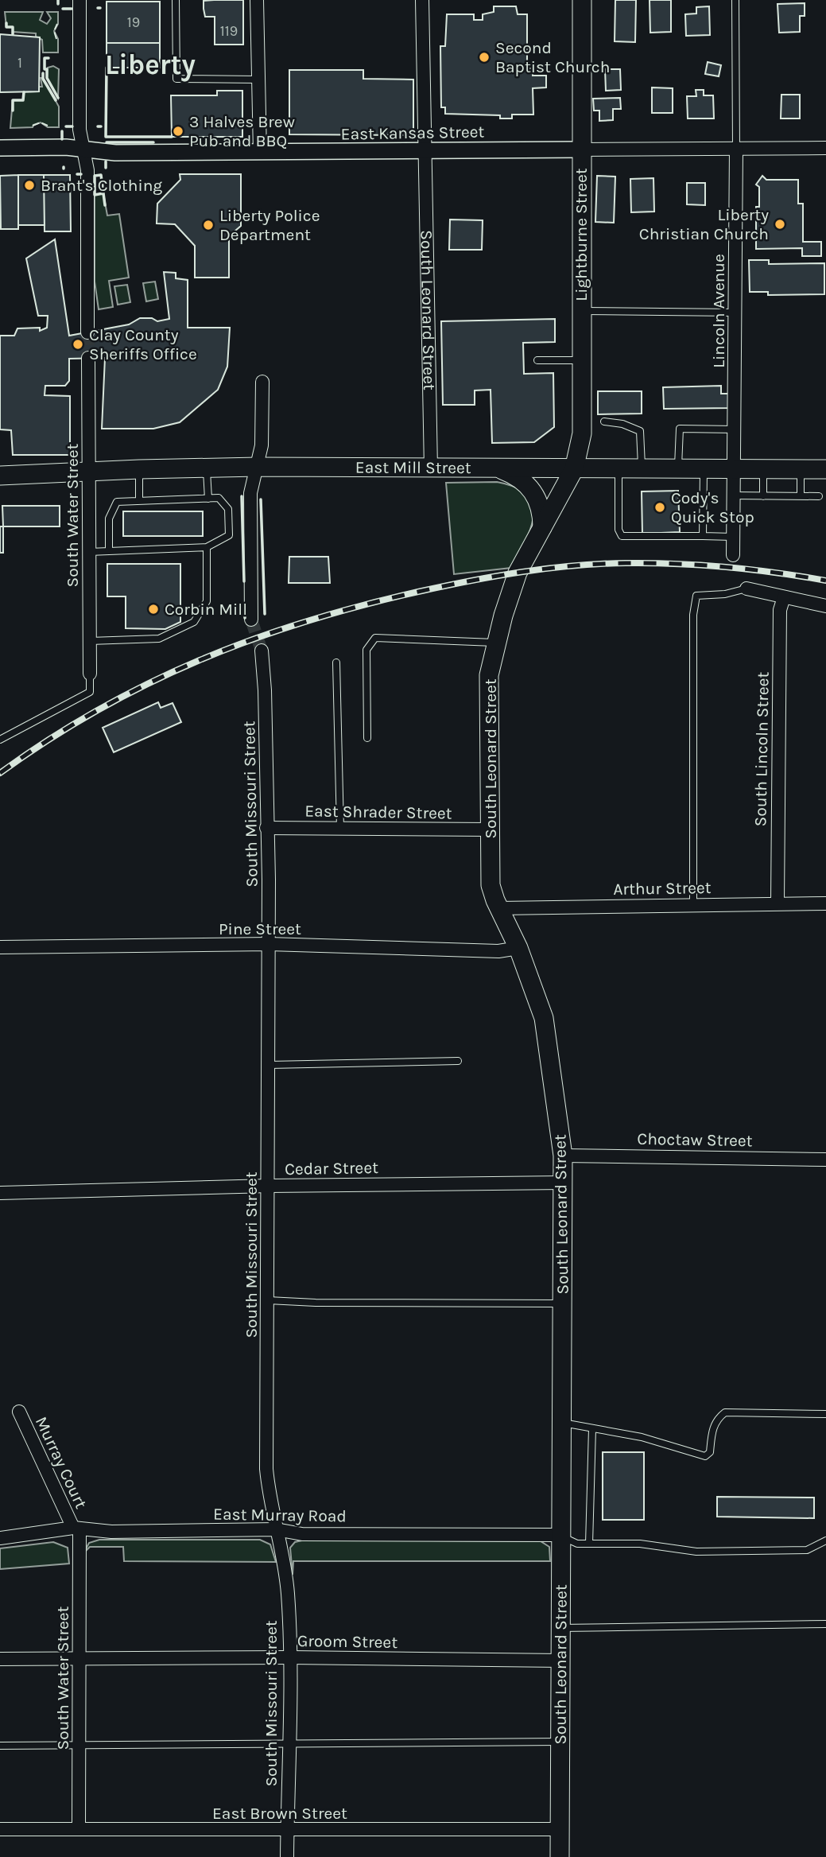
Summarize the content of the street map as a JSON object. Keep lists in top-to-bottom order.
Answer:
{
  "streets": {
    "main road": ["Lightburne Street", "South Leonard Street", "East Mill Street"],
    "street": [
      "East Kansas Street",
      "Lincoln Avenue",
      "South Water Street",
      "South Lincoln Street",
      "South Missouri Street",
      "East Shrader Street",
      "Arthur Street",
      "Pine Street",
      "Choctaw Street",
      "Cedar Street",
      "Murray Court",
      "East Murray Road",
      "Groom Street",
      "East Brown Street"
    ]
  },
  "crossings": [
    ["East Kansas Street", "Lightburne Street"],
    ["East Kansas Street", "South Leonard Street"],
    ["East Kansas Street", "Lincoln Avenue"],
    ["Lightburne Street", "South Leonard Street"],
    ["Lightburne Street", "East Mill Street"],
    ["South Leonard Street", "East Mill Street"],
    ["South Leonard Street", "East Shrader Street"],
    ["South Leonard Street", "Arthur Street"],
    ["South Leonard Street", "Pine Street"],
    ["South Leonard Street", "Choctaw Street"],
    ["South Leonard Street", "Cedar Street"],
    ["South Leonard Street", "East Murray Road"],
    ["South Leonard Street", "Groom Street"],
    ["South Leonard Street", "East Brown Street"],
    ["Lincoln Avenue", "East Mill Street"],
    ["East Mill Street", "South Water Street"],
    ["South Water Street", "Murray Court"],
    ["South Water Street", "East Murray Road"],
    ["South Water Street", "Groom Street"],
    ["South Water Street", "East Brown Street"],
    ["South Lincoln Street", "Arthur Street"],
    ["South Missouri Street", "East Shrader Street"],
    ["South Missouri Street", "Pine Street"],
    ["South Missouri Street", "Cedar Street"],
    ["South Missouri Street", "East Murray Road"],
    ["South Missouri Street", "Groom Street"],
    ["South Missouri Street", "East Brown Street"],
    ["Murray Court", "East Murray Road"]
  ],
  "districts": ["Liberty"],
  "places": [
    "Second Baptist Church",
    "3 Halves Brew Pub and BBQ",
    "Brant's Clothing",
    "Liberty Christian Church",
    "Liberty Police Department",
    "Clay County Sheriffs Office",
    "Cody's Quick Stop",
    "Corbin Mill"
  ],
  "house_numbers": ["19", "119", "1"]
}
